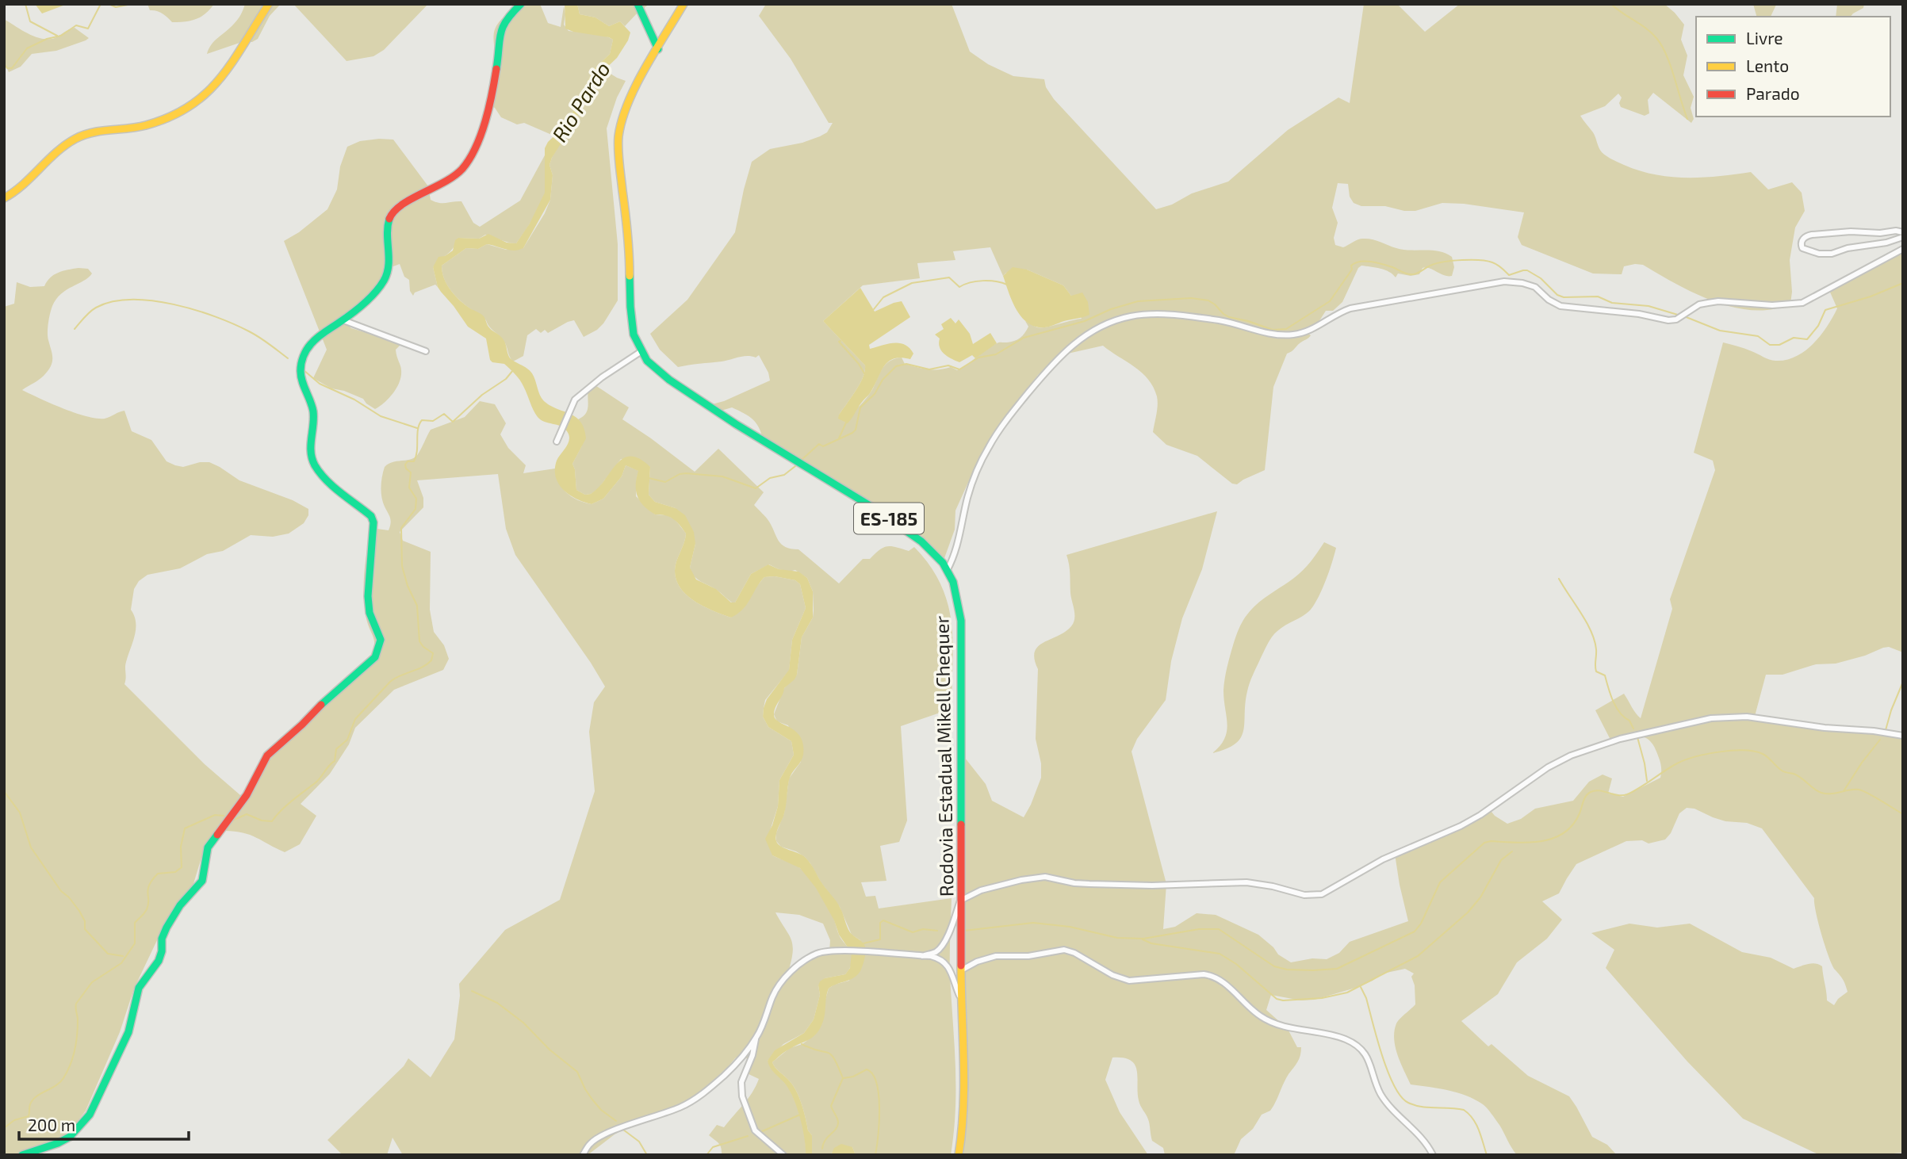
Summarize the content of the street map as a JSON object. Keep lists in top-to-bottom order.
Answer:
{
  "streets": {
    "street": ["ES-185", "Rodovia Estadual Mikell Chequer"]
  },
  "water": ["Rio Pardo"],
  "legend": ["Livre", "Lento", "Parado"],
  "scale_bar": "200 m"
}
